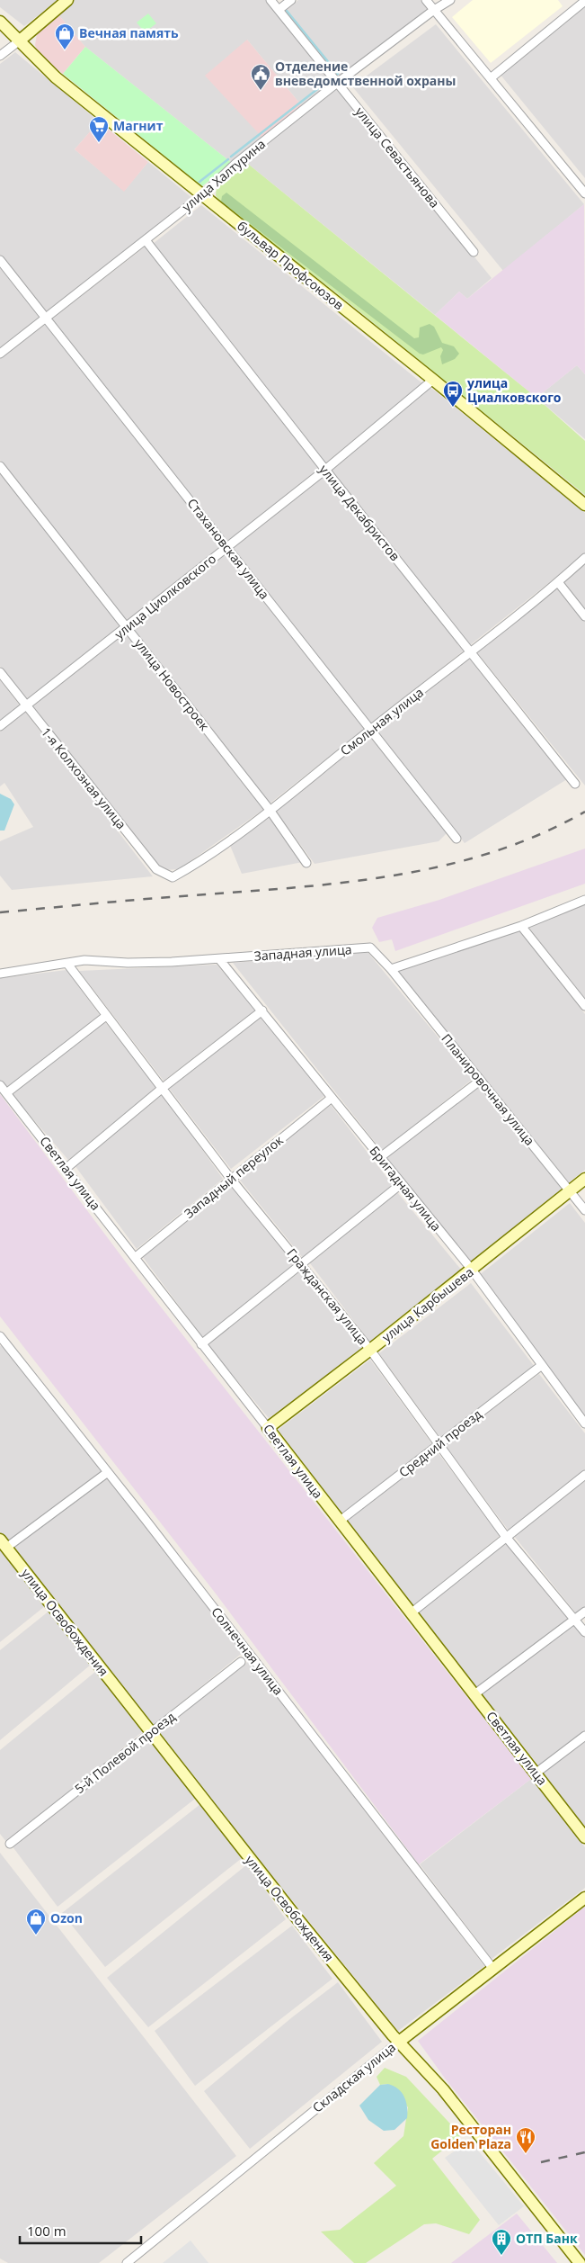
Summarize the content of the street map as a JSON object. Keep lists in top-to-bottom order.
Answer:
{
  "streets": {
    "street": [
      "улица Севастьянова",
      "улица Халтурина",
      "бульвар Профсоюзов",
      "улица Декабристов",
      "Стахановская улица",
      "улица Циолковского",
      "улица Новостроек",
      "Смольная улица",
      "1-я Колхозная улица",
      "Западная улица",
      "Планировочная улица",
      "Светлая улица",
      "Западный переулок",
      "Бригадная улица",
      "Гражданская улица",
      "улица Карбышева",
      "Средний проезд",
      "улица Освобождения",
      "Солнечная улица",
      "5-й Полевой проезд",
      "Складская улица"
    ]
  },
  "crossings": [
    ["улица Севастьянова", "улица Халтурина"],
    ["улица Халтурина", "бульвар Профсоюзов"],
    ["улица Халтурина", "улица Декабристов"],
    ["улица Халтурина", "Стахановская улица"],
    ["бульвар Профсоюзов", "улица Циолковского"],
    ["улица Декабристов", "улица Циолковского"],
    ["улица Декабристов", "Смольная улица"],
    ["Стахановская улица", "улица Циолковского"],
    ["Стахановская улица", "Смольная улица"],
    ["улица Циолковского", "улица Новостроек"],
    ["улица Циолковского", "1-я Колхозная улица"],
    ["улица Новостроек", "Смольная улица"],
    ["Смольная улица", "1-я Колхозная улица"],
    ["Западная улица", "Планировочная улица"],
    ["Западная улица", "Бригадная улица"],
    ["Западная улица", "Гражданская улица"],
    ["Планировочная улица", "улица Карбышева"],
    ["Светлая улица", "Западный переулок"],
    ["Светлая улица", "улица Карбышева"],
    ["Светлая улица", "Средний проезд"],
    ["Западный переулок", "Бригадная улица"],
    ["Западный переулок", "Гражданская улица"],
    ["Бригадная улица", "улица Карбышева"],
    ["Бригадная улица", "Средний проезд"],
    ["Гражданская улица", "улица Карбышева"],
    ["Гражданская улица", "Средний проезд"],
    ["улица Освобождения", "Солнечная улица"],
    ["улица Освобождения", "5-й Полевой проезд"],
    ["улица Освобождения", "Складская улица"],
    ["Солнечная улица", "Складская улица"]
  ],
  "places": {
    "shop": ["Вечная память", "Ozon"],
    "public building": ["Отделение вневедомственной охраны"],
    "supermarket": ["Магнит"],
    "bus stop": ["улица Циалковского"],
    "restaurant": ["Ресторан Golden Plaza"],
    "building": ["ОТП Банк"]
  },
  "scale_bar": "100 m"
}
